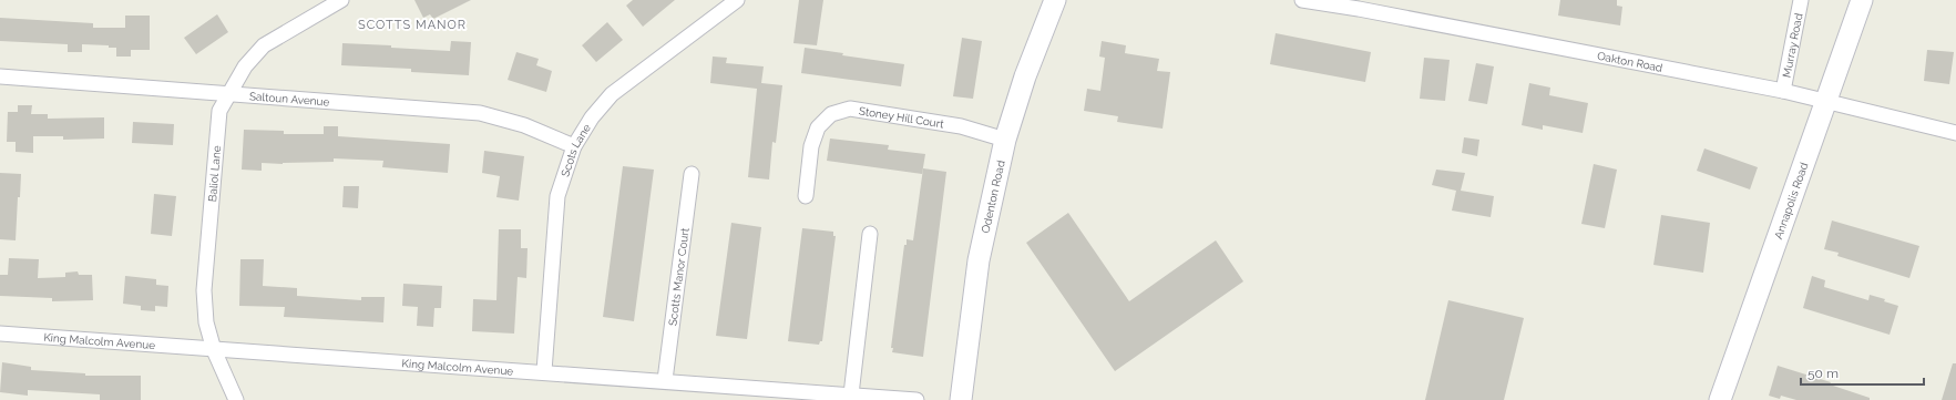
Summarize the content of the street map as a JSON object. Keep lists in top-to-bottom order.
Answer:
{
  "streets": {
    "main road": ["Odenton Road", "Annapolis Road"],
    "street": [
      "Murray Road",
      "Oakton Road",
      "Saltoun Avenue",
      "Stoney Hill Court",
      "Scots Lane",
      "Baliol Lane",
      "Scotts Manor Court",
      "King Malcolm Avenue"
    ]
  },
  "crossings": [
    ["Murray Road", "Oakton Road"],
    ["Oakton Road", "Annapolis Road"],
    ["Saltoun Avenue", "Scots Lane"],
    ["Saltoun Avenue", "Baliol Lane"],
    ["Stoney Hill Court", "Odenton Road"],
    ["Scots Lane", "King Malcolm Avenue"],
    ["Baliol Lane", "King Malcolm Avenue"],
    ["Scotts Manor Court", "King Malcolm Avenue"]
  ],
  "districts": ["SCOTTS MANOR"],
  "scale_bar": "50 m"
}
